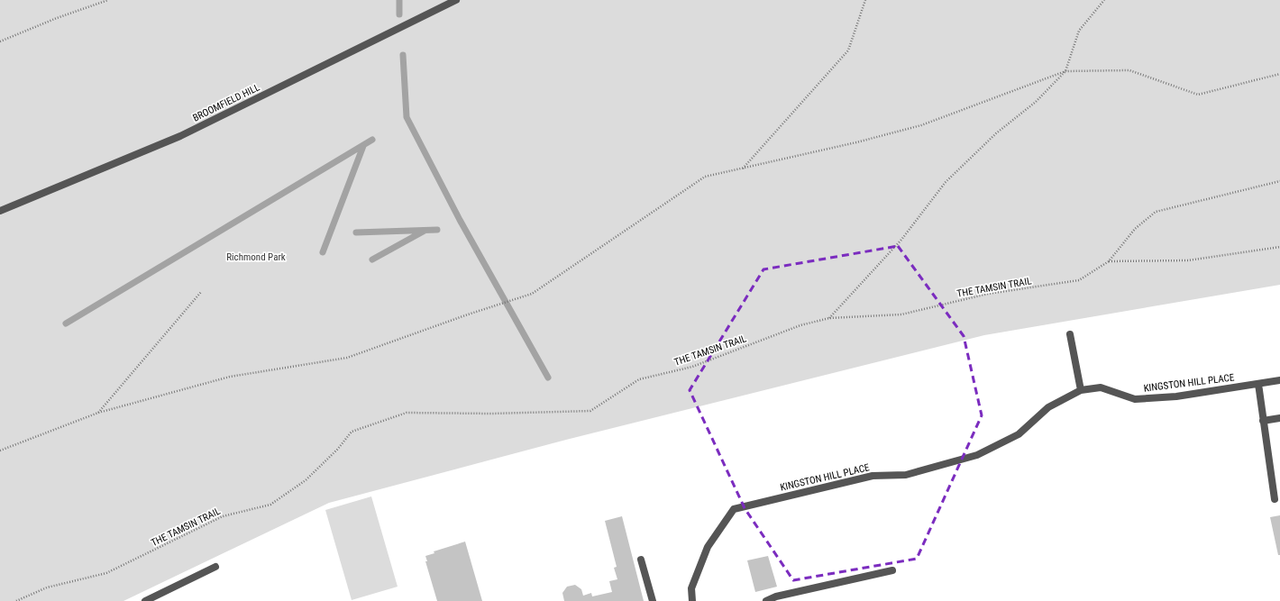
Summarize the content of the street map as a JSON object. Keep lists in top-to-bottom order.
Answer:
{
  "streets": {
    "street": ["BROOMFIELD HILL", "KINGSTON HILL PLACE"],
    "path": ["THE TAMSIN TRAIL"]
  },
  "parks": ["Richmond Park"]
}
